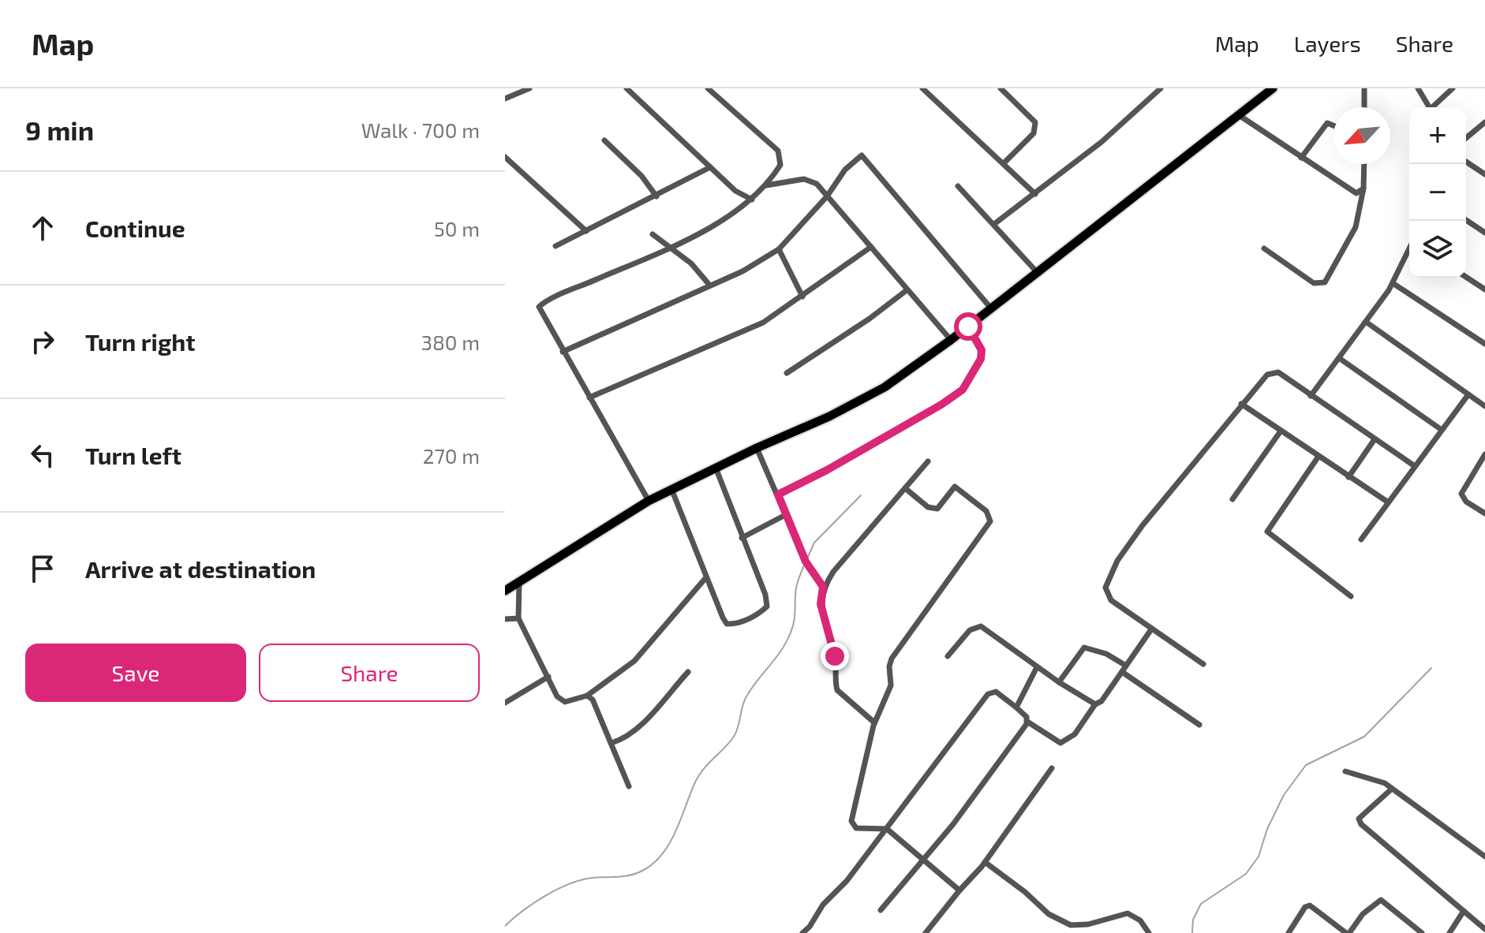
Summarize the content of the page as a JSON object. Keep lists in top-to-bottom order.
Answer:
{
  "north": "bottom left",
  "page": {
    "header": "Map",
    "nav": ["Map", "Layers", "Share"],
    "heading": ["9 min", "Walk · 700 m"],
    "map_buttons": ["+", "−"],
    "list": [
      ["Continue", "50 m"],
      ["Turn right", "380 m"],
      ["Turn left", "270 m"],
      "Arrive at destination"
    ],
    "buttons": ["Save", "Share"]
  }
}
